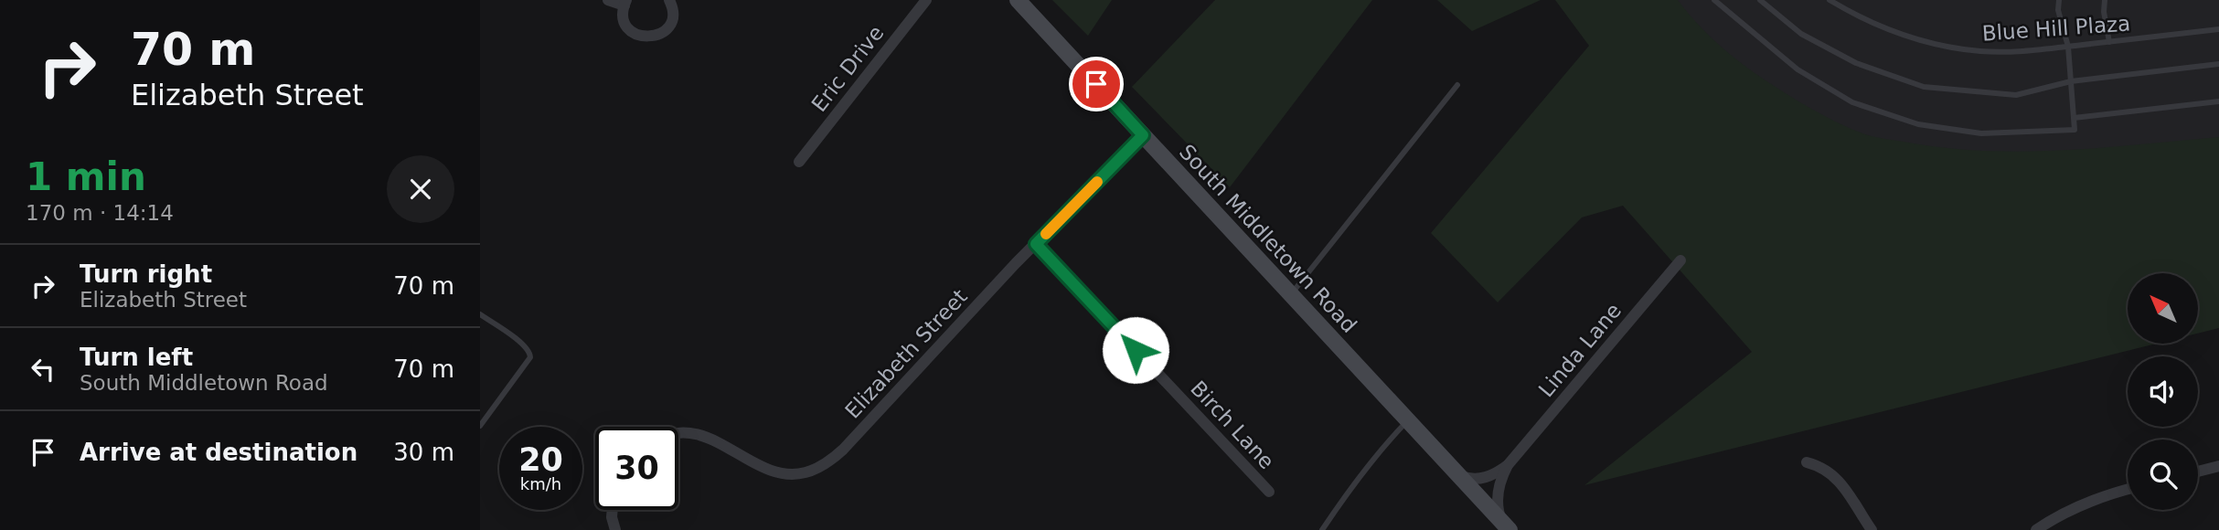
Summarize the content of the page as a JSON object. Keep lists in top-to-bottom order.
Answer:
{
  "streets": {
    "street": [
      "Eric Drive",
      "South Middletown Road",
      "Linda Lane",
      "Elizabeth Street",
      "Birch Lane"
    ],
    "lane": ["Blue Hill Plaza"]
  },
  "crossings": [
    ["South Middletown Road", "Linda Lane"],
    ["South Middletown Road", "Elizabeth Street"],
    ["Elizabeth Street", "Birch Lane"]
  ],
  "north": "top left",
  "page": {
    "turn": ["70 m", "Elizabeth Street"],
    "heading": ["1 min", "170 m · 14:14"],
    "list": [
      {
        "name": "Turn right",
        "note": "Elizabeth Street",
        "value": "70 m"
      },
      {
        "name": "Turn left",
        "note": "South Middletown Road",
        "value": "70 m"
      },
      {
        "name": "Arrive at destination",
        "value": "30 m"
      }
    ],
    "speed": "20 km/h",
    "limit": "30"
  }
}
